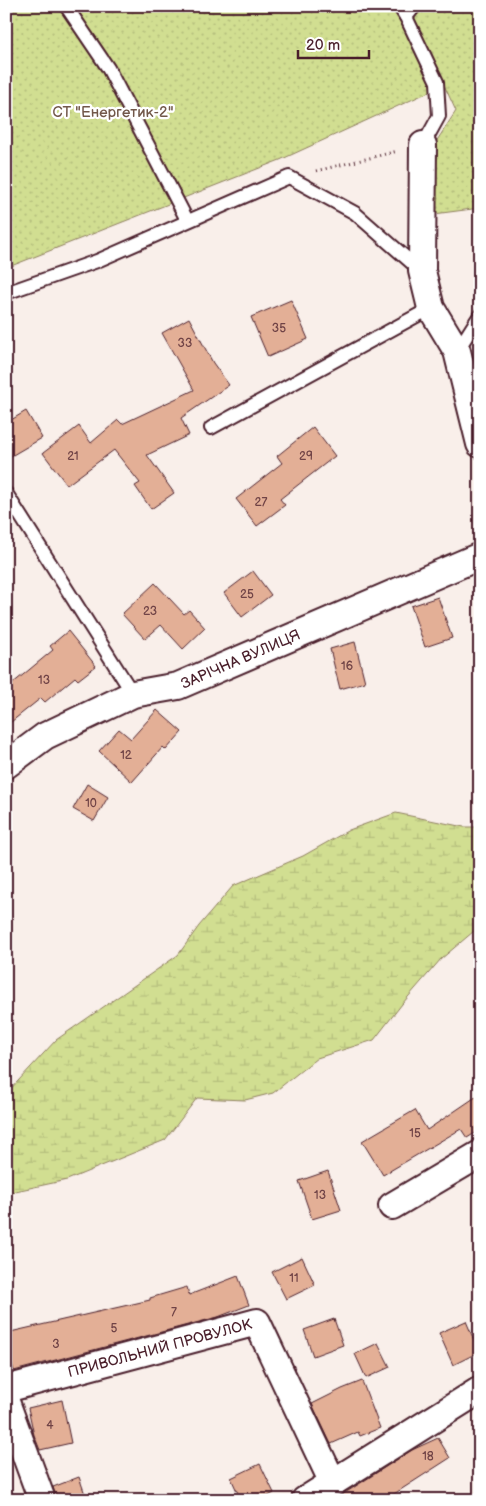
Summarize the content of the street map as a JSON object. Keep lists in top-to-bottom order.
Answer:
{
  "streets": {
    "street": ["ЗАРІЧНА ВУЛИЦЯ", "ПРИВОЛЬНИЙ ПРОВУЛОК"]
  },
  "parks": ["СТ \"Енергетик-2\""],
  "house_numbers": [
    "35",
    "33",
    "21",
    "29",
    "27",
    "25",
    "23",
    "16",
    "13",
    "12",
    "10",
    "15",
    "13",
    "11",
    "7",
    "5",
    "3",
    "4",
    "18"
  ],
  "scale_bar": "20 m"
}
